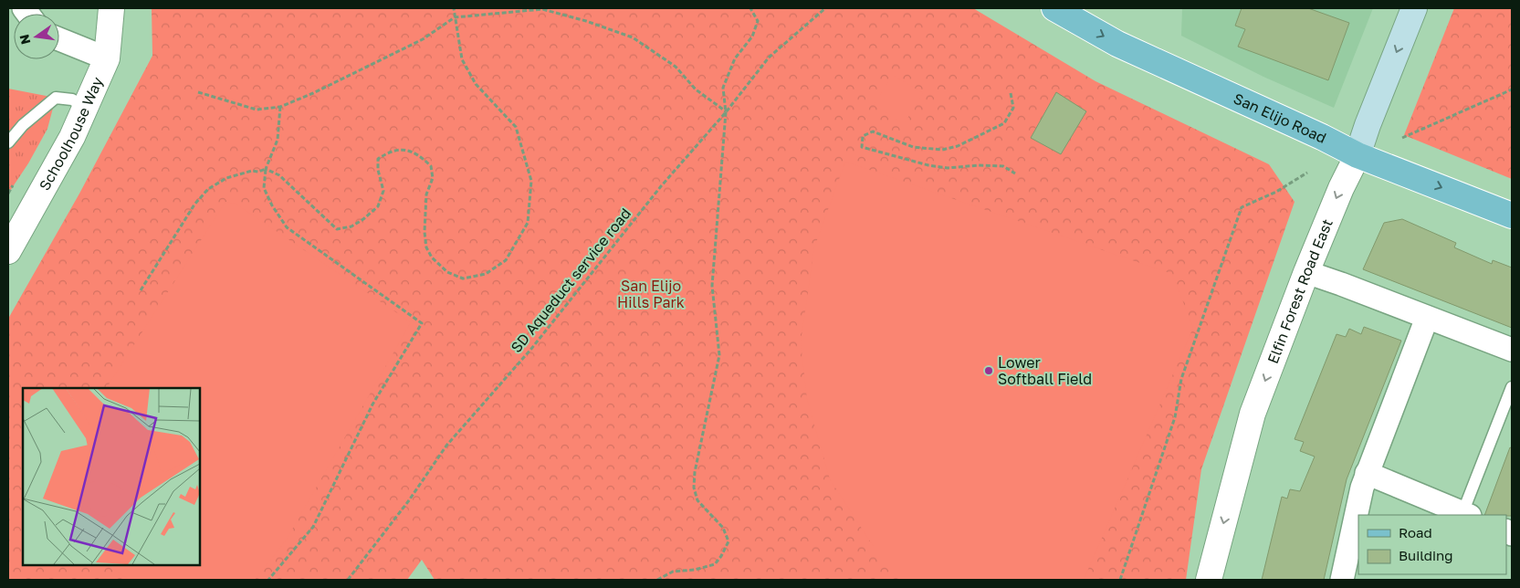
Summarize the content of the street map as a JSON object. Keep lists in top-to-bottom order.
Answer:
{
  "streets": {
    "main road": ["San Elijo Road", "Elfin Forest Road East"],
    "street": ["Schoolhouse Way"],
    "path": ["SD Aqueduct service road"]
  },
  "crossings": [
    ["San Elijo Road", "Elfin Forest Road East"]
  ],
  "one_way": ["San Elijo Road", "Elfin Forest Road East"],
  "parks": ["San Elijo Hills Park"],
  "places": ["Lower Softball Field"],
  "legend": ["Road", "Building"],
  "north": "left"
}
